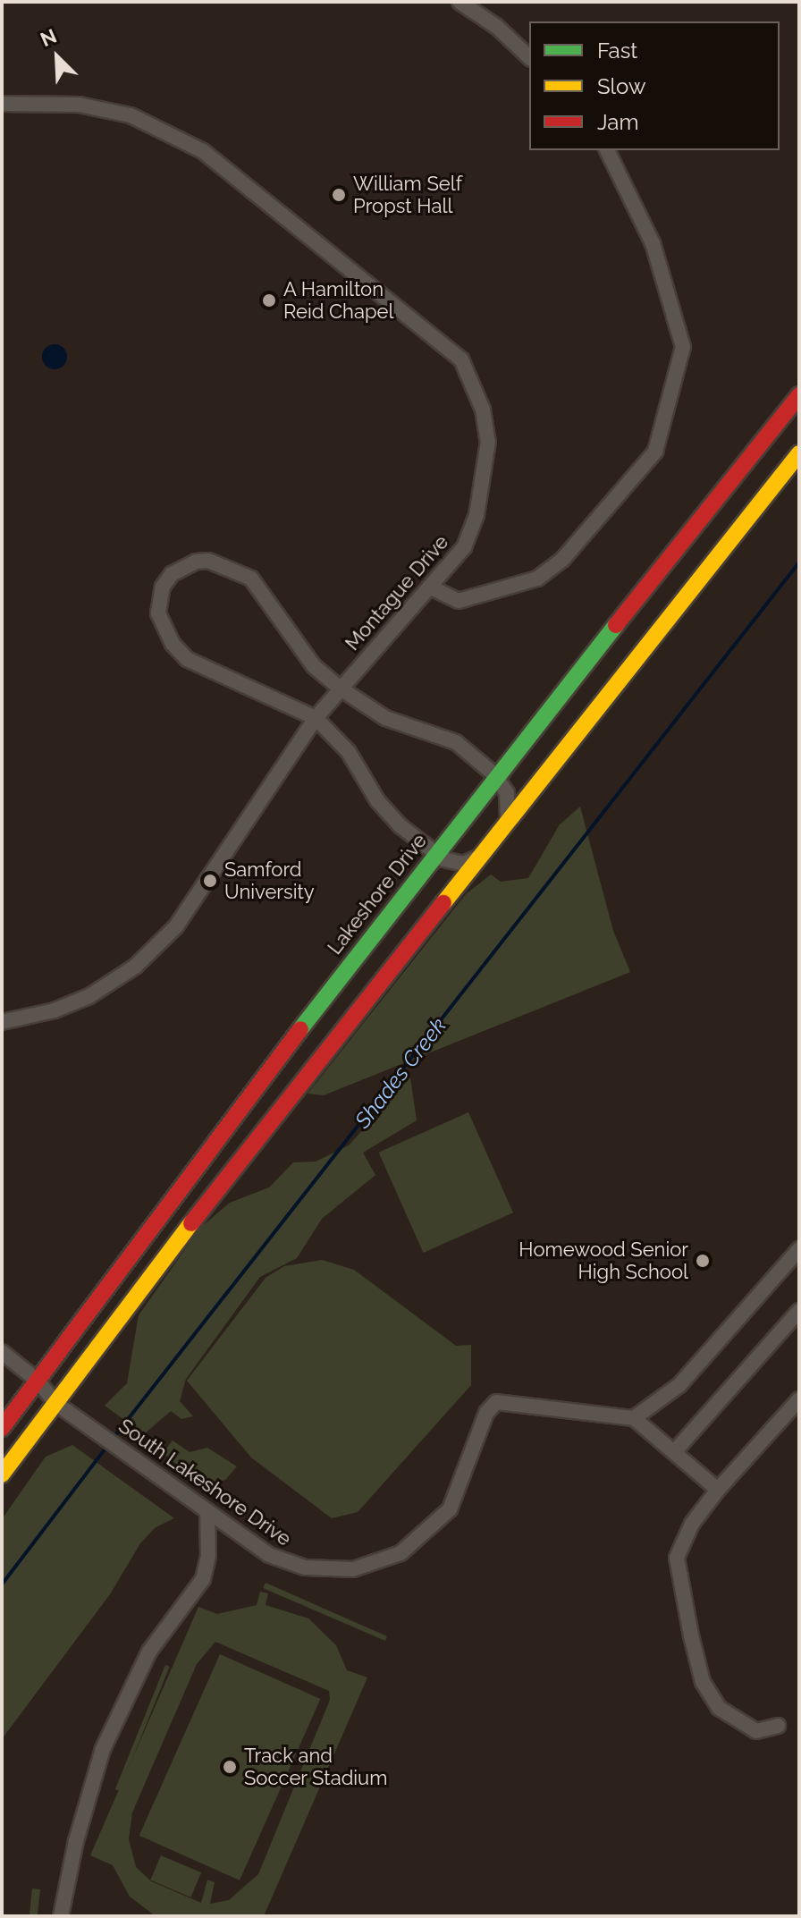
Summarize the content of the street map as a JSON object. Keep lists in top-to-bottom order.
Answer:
{
  "streets": {
    "main road": ["Lakeshore Drive"],
    "street": ["Montague Drive", "South Lakeshore Drive"]
  },
  "crossings": [
    ["Lakeshore Drive", "South Lakeshore Drive"]
  ],
  "water": ["Shades Creek"],
  "places": [
    "William Self Propst Hall",
    "A Hamilton Reid Chapel",
    "Samford University",
    "Homewood Senior High School",
    "Track and Soccer Stadium"
  ],
  "legend": ["Fast", "Slow", "Jam"],
  "north": "top left"
}
